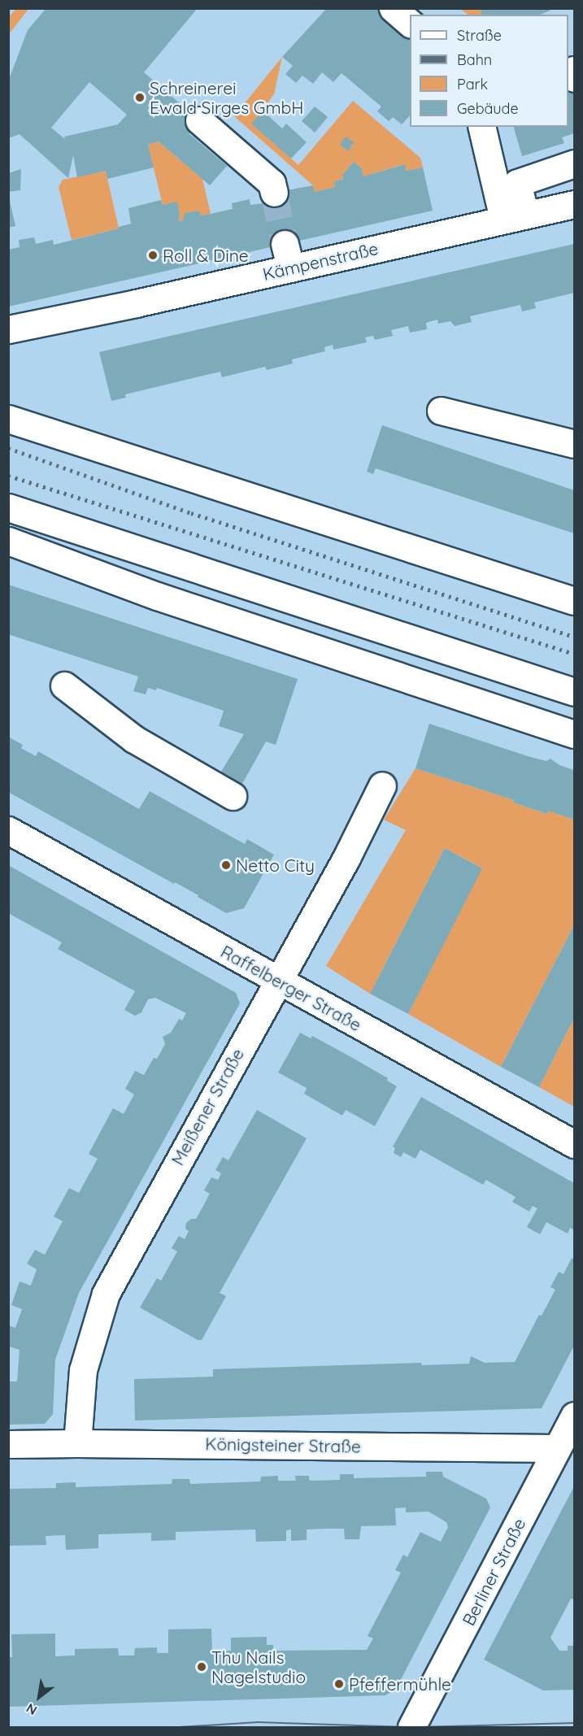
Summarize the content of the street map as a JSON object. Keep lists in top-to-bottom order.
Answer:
{
  "streets": {
    "main road": [
      "Kämpenstraße",
      "Raffelberger Straße",
      "Meißener Straße",
      "Königsteiner Straße",
      "Berliner Straße"
    ]
  },
  "crossings": [
    ["Raffelberger Straße", "Meißener Straße"],
    ["Meißener Straße", "Königsteiner Straße"],
    ["Königsteiner Straße", "Berliner Straße"]
  ],
  "places": [
    "Schreinerei Ewald Sirges GmbH",
    "Roll & Dine",
    "Netto City",
    "Thu Nails Nagelstudio",
    "Pfeffermühle"
  ],
  "legend": [
    "Straße",
    "Bahn",
    "Park",
    "Gebäude"
  ],
  "north": "bottom left"
}
